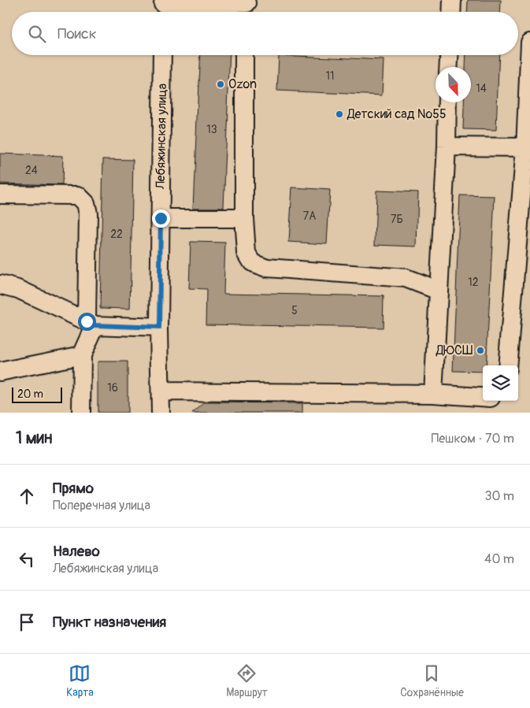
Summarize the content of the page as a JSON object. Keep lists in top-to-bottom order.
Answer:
{
  "streets": {
    "street": ["Лебяжинская улица"]
  },
  "places": ["Ozon", "Детский сад №55", "ДЮСШ"],
  "house_numbers": [
    "11",
    "14",
    "13",
    "24",
    "7А",
    "7Б",
    "22",
    "12",
    "5",
    "16"
  ],
  "scale_bar": "20 m",
  "north": "bottom right",
  "page": {
    "search": "Поиск",
    "scale": "20 m",
    "heading": ["1 мин", "Пешком · 70 m"],
    "list": [
      ["Прямо", "Поперечная улица", "30 m"],
      ["Налево", "Лебяжинская улица", "40 m"],
      "Пункт назначения"
    ],
    "nav": ["Карта", "Маршрут", "Сохранённые"]
  }
}
